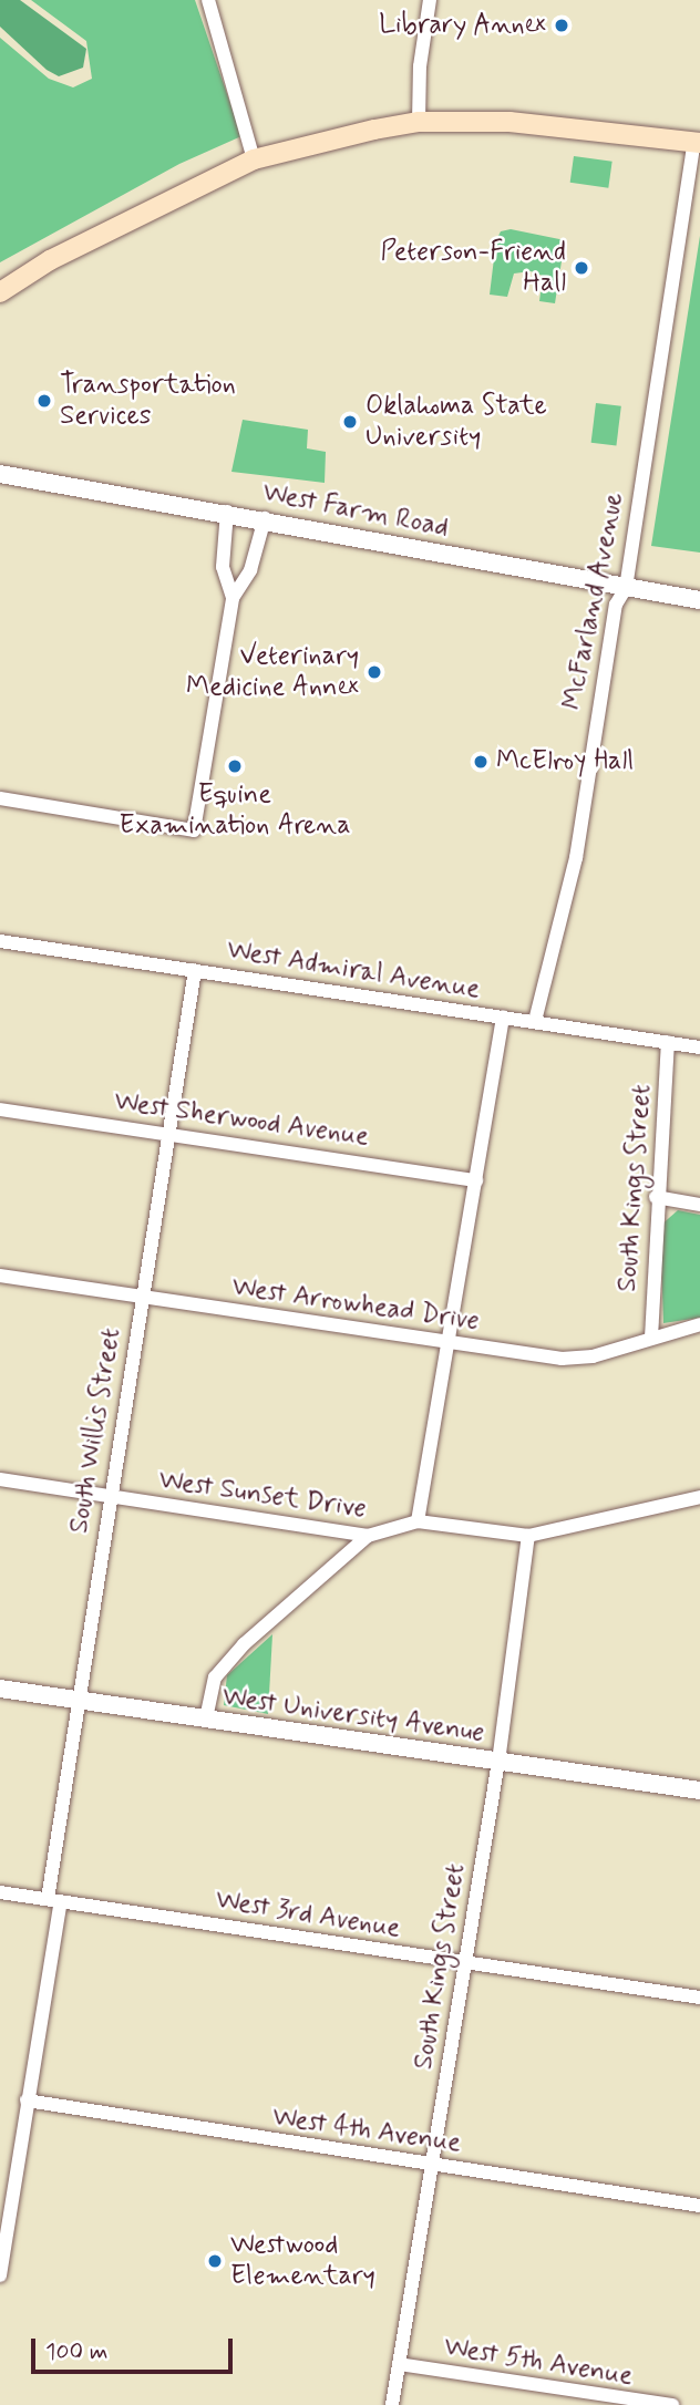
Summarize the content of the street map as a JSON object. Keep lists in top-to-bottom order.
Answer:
{
  "streets": {
    "street": [
      "West Farm Road",
      "McFarland Avenue",
      "West Admiral Avenue",
      "West Sherwood Avenue",
      "South Kings Street",
      "West Arrowhead Drive",
      "South Willis Street",
      "West Sunset Drive",
      "West University Avenue",
      "West 3rd Avenue",
      "West 4th Avenue",
      "West 5th Avenue"
    ]
  },
  "crossings": [
    ["West Farm Road", "McFarland Avenue"],
    ["McFarland Avenue", "West Admiral Avenue"],
    ["West Admiral Avenue", "South Kings Street"],
    ["West Admiral Avenue", "South Willis Street"],
    ["West Sherwood Avenue", "South Willis Street"],
    ["South Kings Street", "West Arrowhead Drive"],
    ["South Kings Street", "West Sunset Drive"],
    ["South Kings Street", "West University Avenue"],
    ["South Kings Street", "West 3rd Avenue"],
    ["South Kings Street", "West 4th Avenue"],
    ["South Kings Street", "West 5th Avenue"],
    ["West Arrowhead Drive", "South Willis Street"],
    ["South Willis Street", "West Sunset Drive"],
    ["South Willis Street", "West University Avenue"],
    ["South Willis Street", "West 3rd Avenue"],
    ["South Willis Street", "West 4th Avenue"]
  ],
  "places": [
    "Library Annex",
    "Peterson-Friend Hall",
    "Transportation Services",
    "Oklahoma State University",
    "Veterinary Medicine Annex",
    "McElroy Hall",
    "Equine Examination Arena",
    "Westwood Elementary"
  ],
  "scale_bar": "100 m"
}
